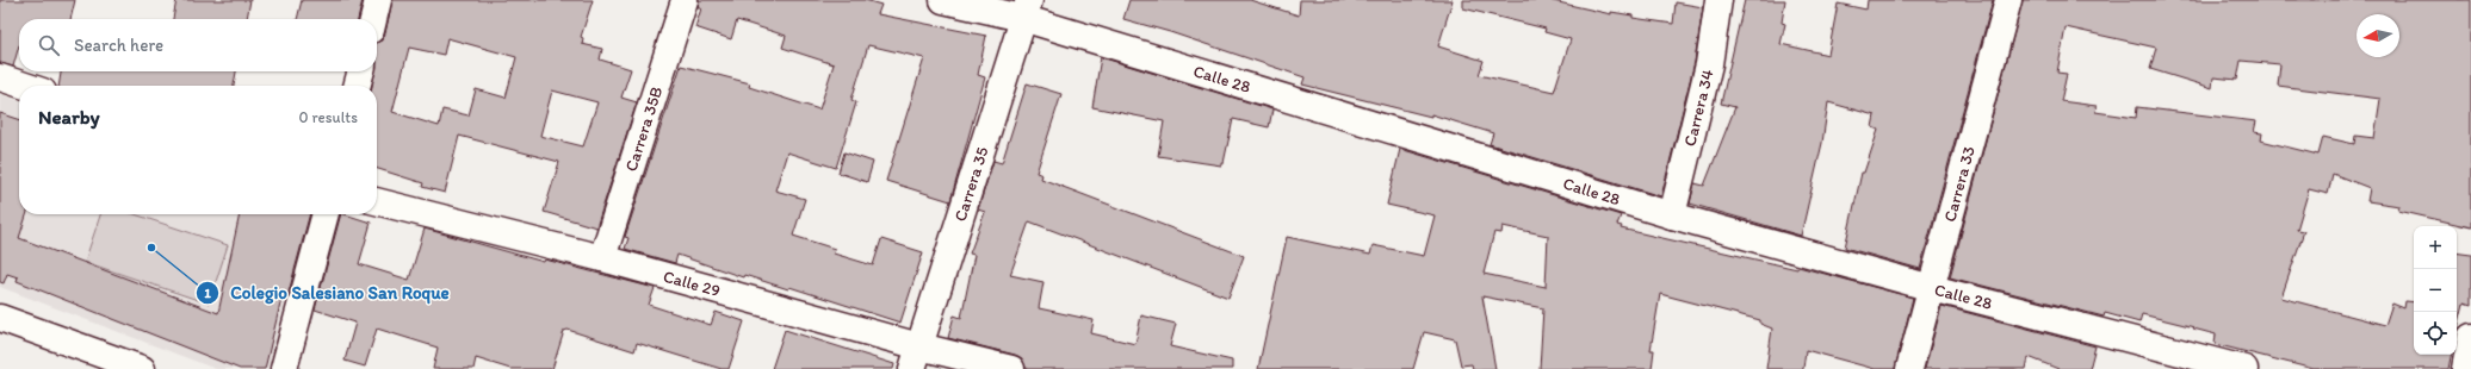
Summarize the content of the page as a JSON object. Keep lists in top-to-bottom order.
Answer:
{
  "streets": {
    "main road": [
      "Calle 28",
      "Carrera 34",
      "Carrera 35B",
      "Carrera 35",
      "Carrera 33",
      "Calle 29"
    ]
  },
  "crossings": [
    ["Calle 28", "Carrera 34"],
    ["Calle 28", "Carrera 35"],
    ["Calle 28", "Carrera 33"],
    ["Carrera 35B", "Calle 29"],
    ["Carrera 35", "Calle 29"]
  ],
  "places": ["Colegio Salesiano San Roque"],
  "north": "left",
  "page": {
    "search": "Search here",
    "heading": ["Nearby", "0 results"],
    "map_buttons": ["+", "−"]
  }
}
